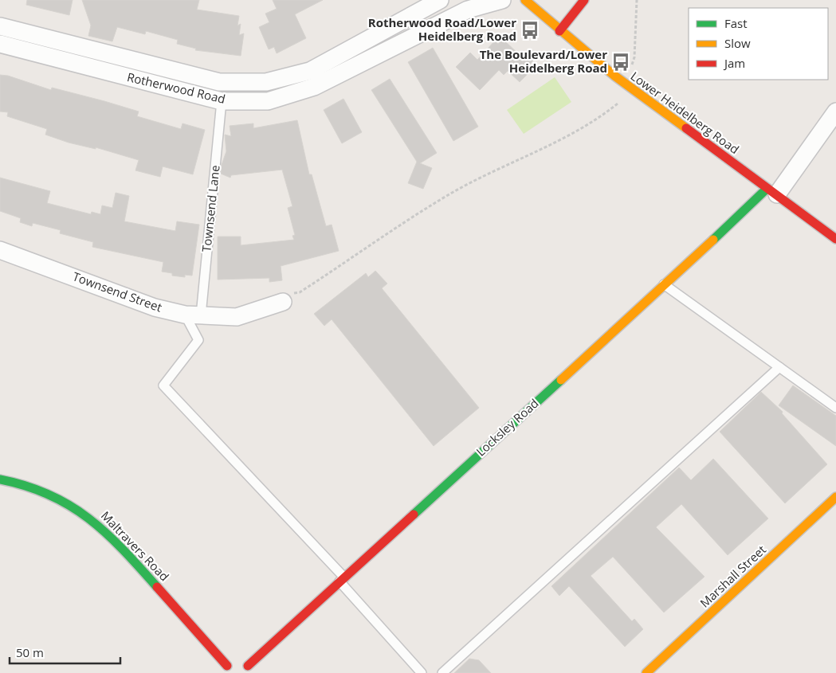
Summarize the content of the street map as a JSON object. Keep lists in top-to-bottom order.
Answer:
{
  "streets": {
    "street": [
      "Rotherwood Road",
      "Lower Heidelberg Road",
      "Townsend Street",
      "Locksley Road",
      "Maltravers Road",
      "Marshall Street"
    ],
    "lane": ["Townsend Lane"]
  },
  "crossings": [
    ["Rotherwood Road", "Townsend Lane"],
    ["Lower Heidelberg Road", "Locksley Road"],
    ["Townsend Lane", "Townsend Street"],
    ["Locksley Road", "Maltravers Road"]
  ],
  "places": {
    "bus stop": ["Rotherwood Road/Lower Heidelberg Road", "The Boulevard/Lower Heidelberg Road"]
  },
  "legend": ["Fast", "Slow", "Jam"],
  "scale_bar": "50 m"
}
